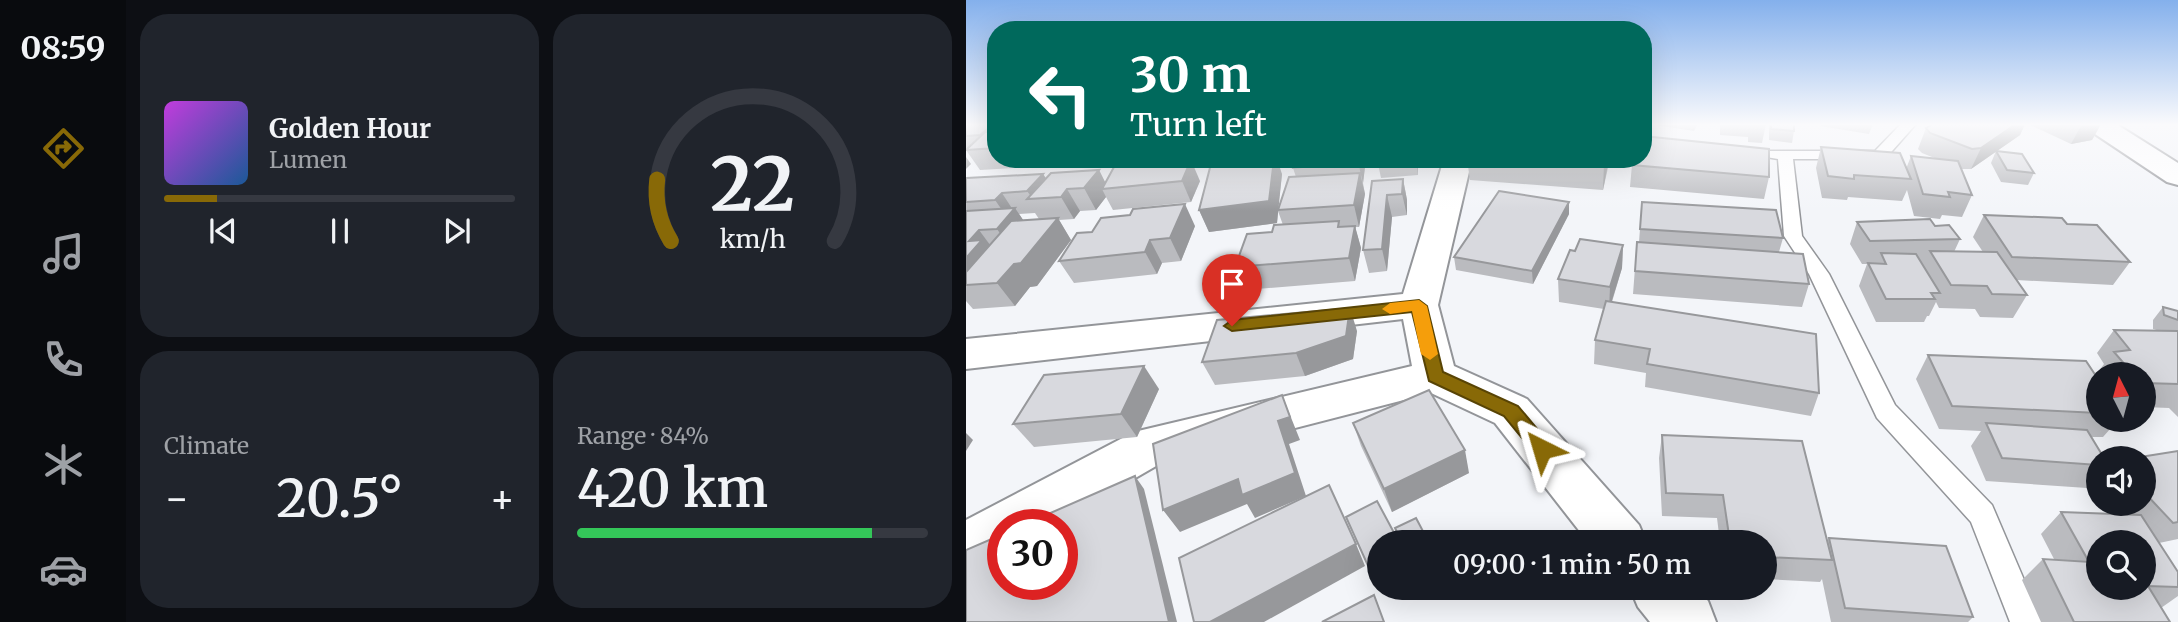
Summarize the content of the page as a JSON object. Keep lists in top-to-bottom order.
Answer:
{
  "north": "top",
  "page": {
    "tabs": "08:59",
    "turn": ["30 m", "Turn left"],
    "song": ["Golden Hour", "Lumen"],
    "tile": [
      "Climate",
      ["Range · 84%", "420 km"]
    ],
    "heat": ["−", "20.5°", "+"],
    "limit": "30",
    "trip": "09:00 · 1 min · 50 m",
    "gauge": ["22", "km/h"]
  }
}
